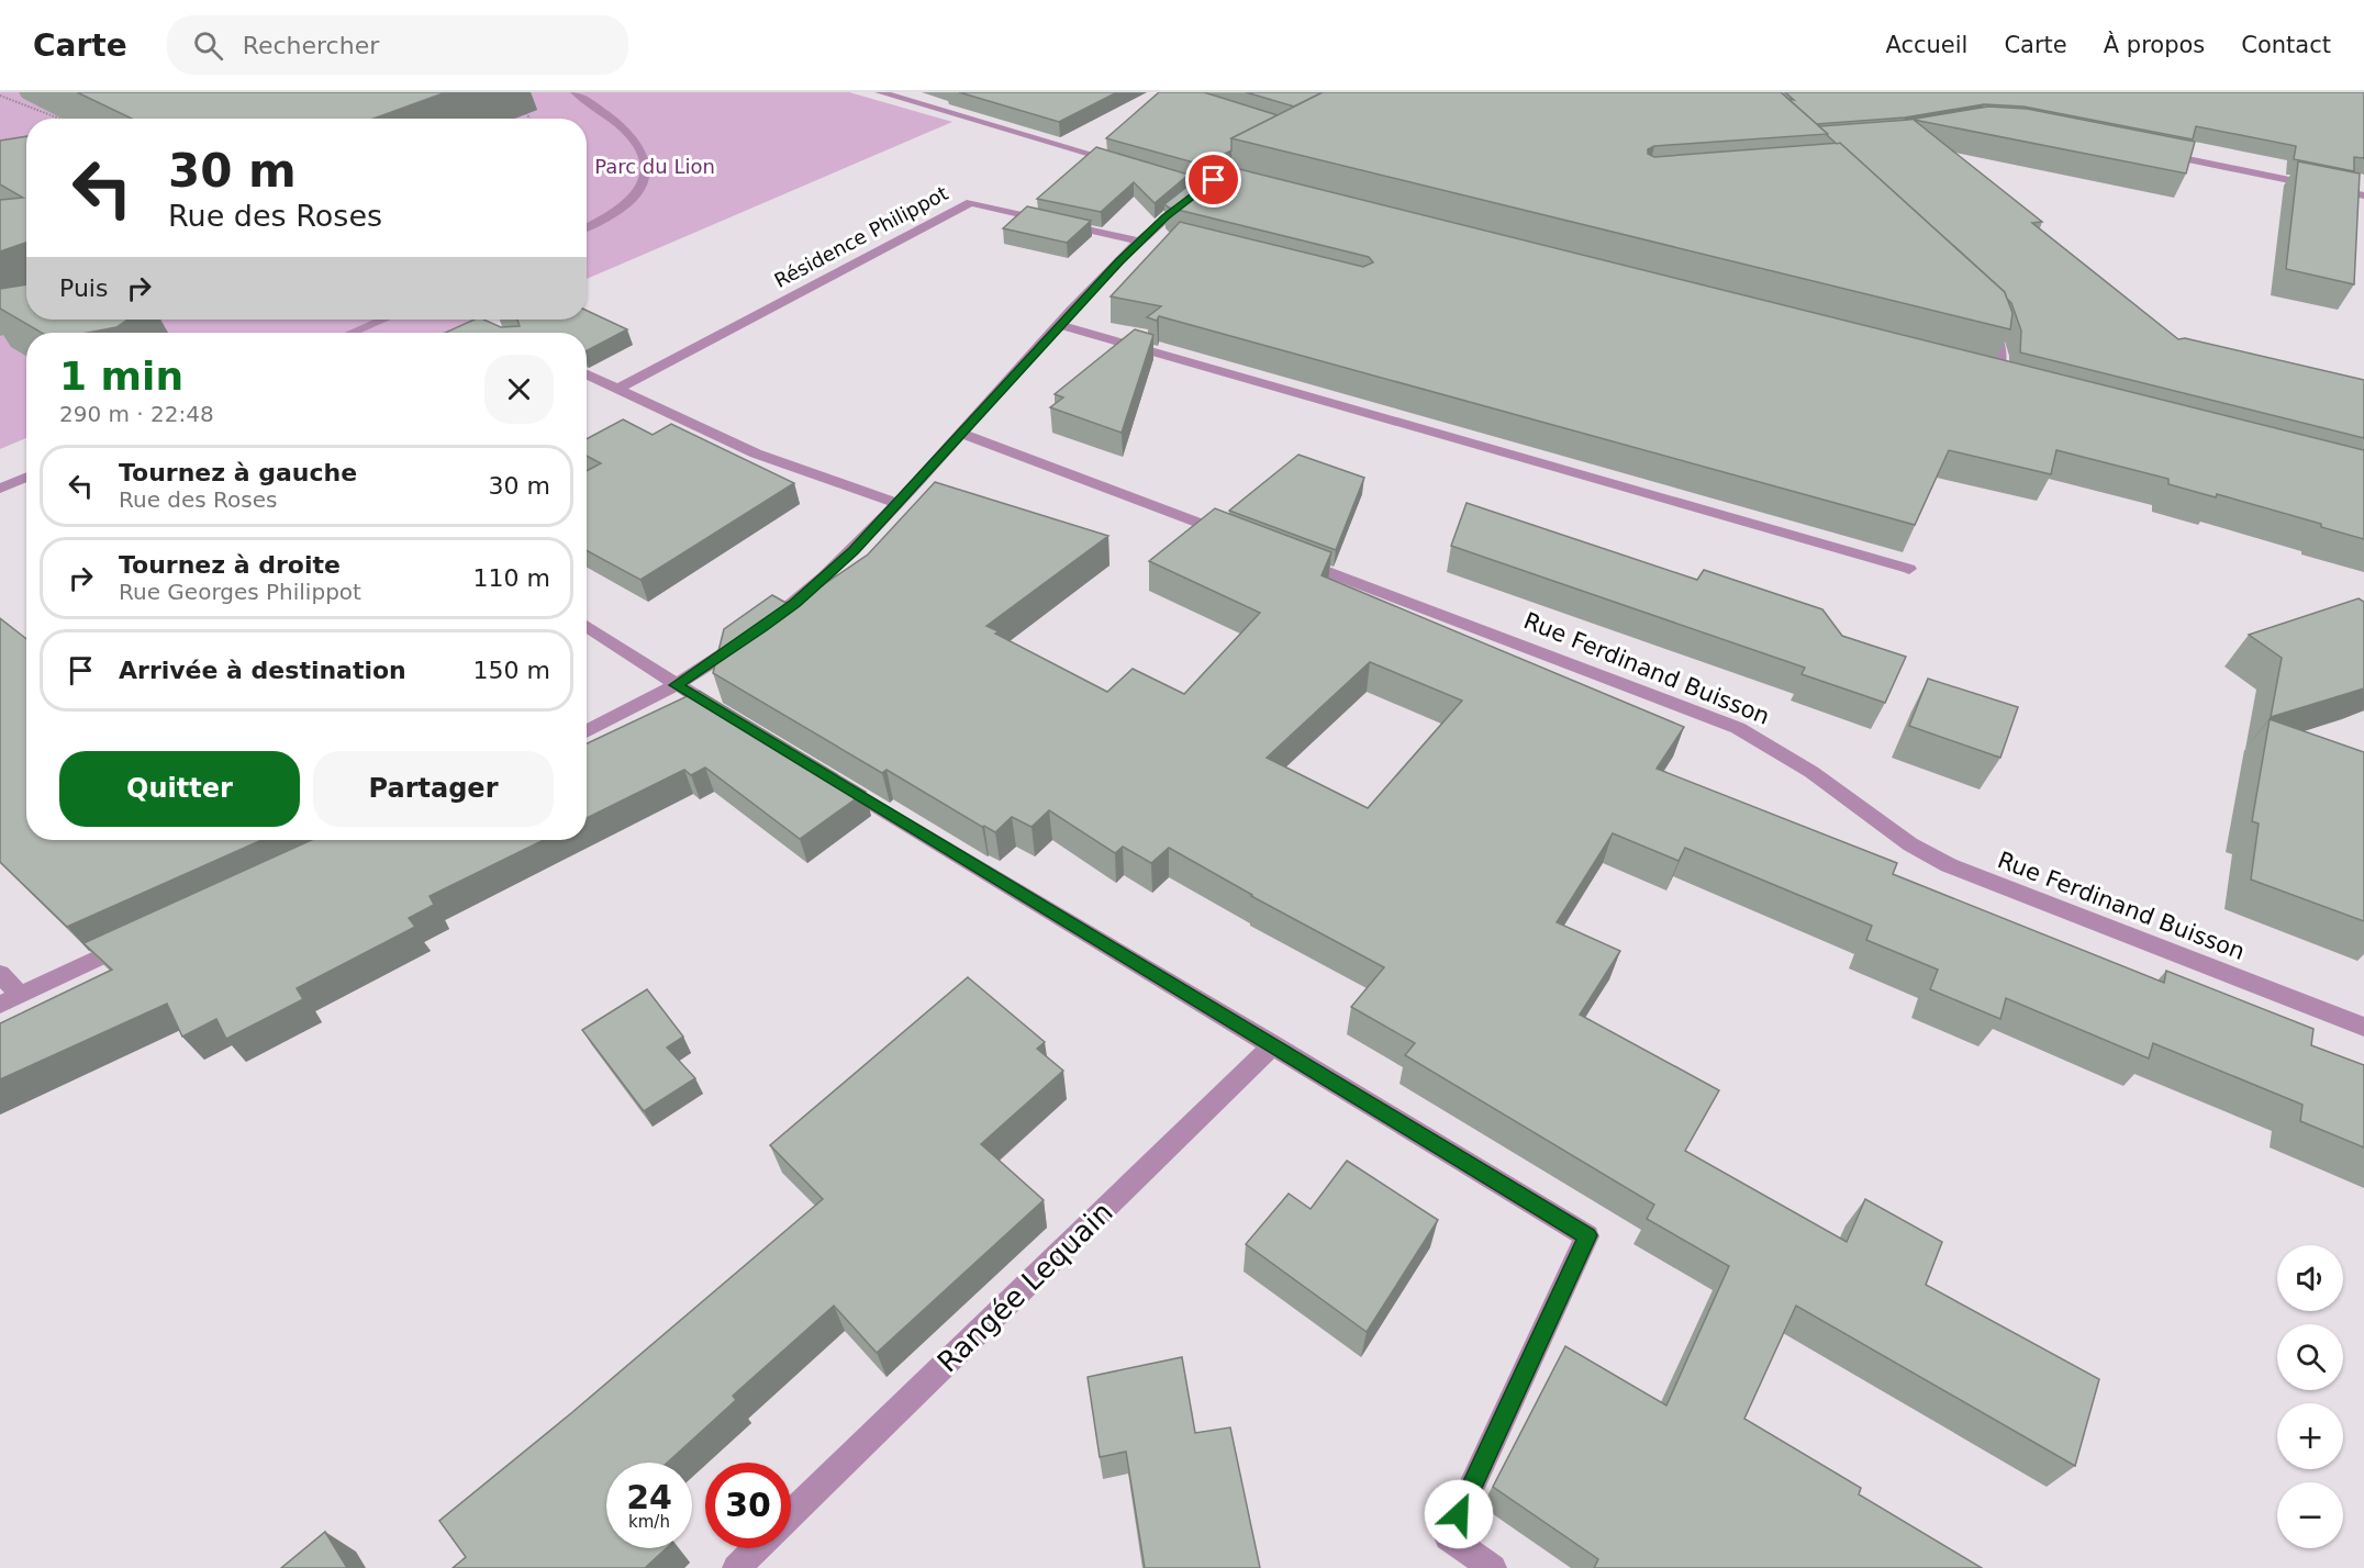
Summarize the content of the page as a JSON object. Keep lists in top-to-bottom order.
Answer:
{
  "streets": {
    "street": ["Résidence Philippot", "Rue Ferdinand Buisson", "Rangée Lequain"]
  },
  "parks": ["Parc du Lion"],
  "page": {
    "header": "Carte",
    "search": "Rechercher",
    "nav": [
      "Accueil",
      "Carte",
      "À propos",
      "Contact"
    ],
    "turn": ["30 m", "Rue des Roses"],
    "then": "Puis",
    "heading": ["1 min", "290 m · 22:48"],
    "list": [
      {
        "name": "Tournez à gauche",
        "note": "Rue des Roses",
        "value": "30 m"
      },
      {
        "name": "Tournez à droite",
        "note": "Rue Georges Philippot",
        "value": "110 m"
      },
      {
        "name": "Arrivée à destination",
        "value": "150 m"
      }
    ],
    "buttons": ["Quitter", "Partager"],
    "map_buttons": ["+", "−"],
    "speed": "24 km/h",
    "limit": "30"
  }
}
